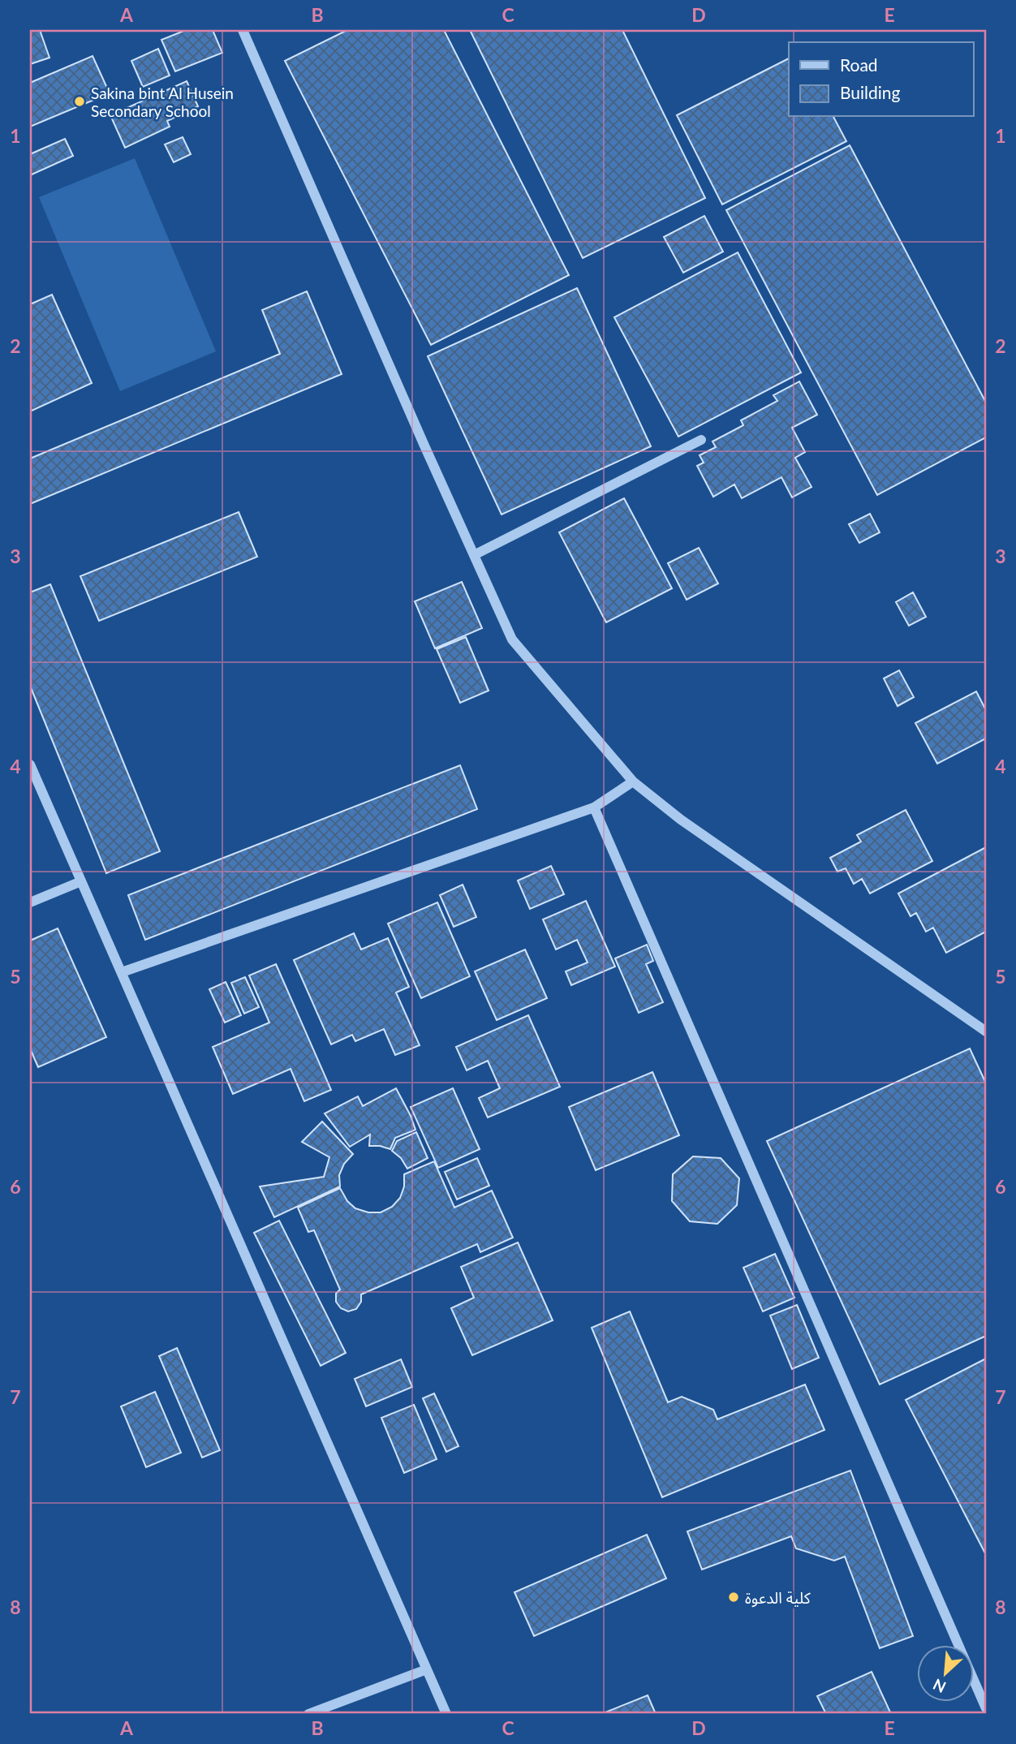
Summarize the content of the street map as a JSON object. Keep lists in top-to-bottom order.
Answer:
{
  "places": ["Sakina bint Al Husein Secondary School", "كلية الدعوة"],
  "legend": ["Road", "Building"],
  "north": "bottom left",
  "grid": {
    "columns": [
      "A",
      "B",
      "C",
      "D",
      "E"
    ],
    "rows": [
      "1",
      "2",
      "3",
      "4",
      "5",
      "6",
      "7",
      "8"
    ]
  }
}
